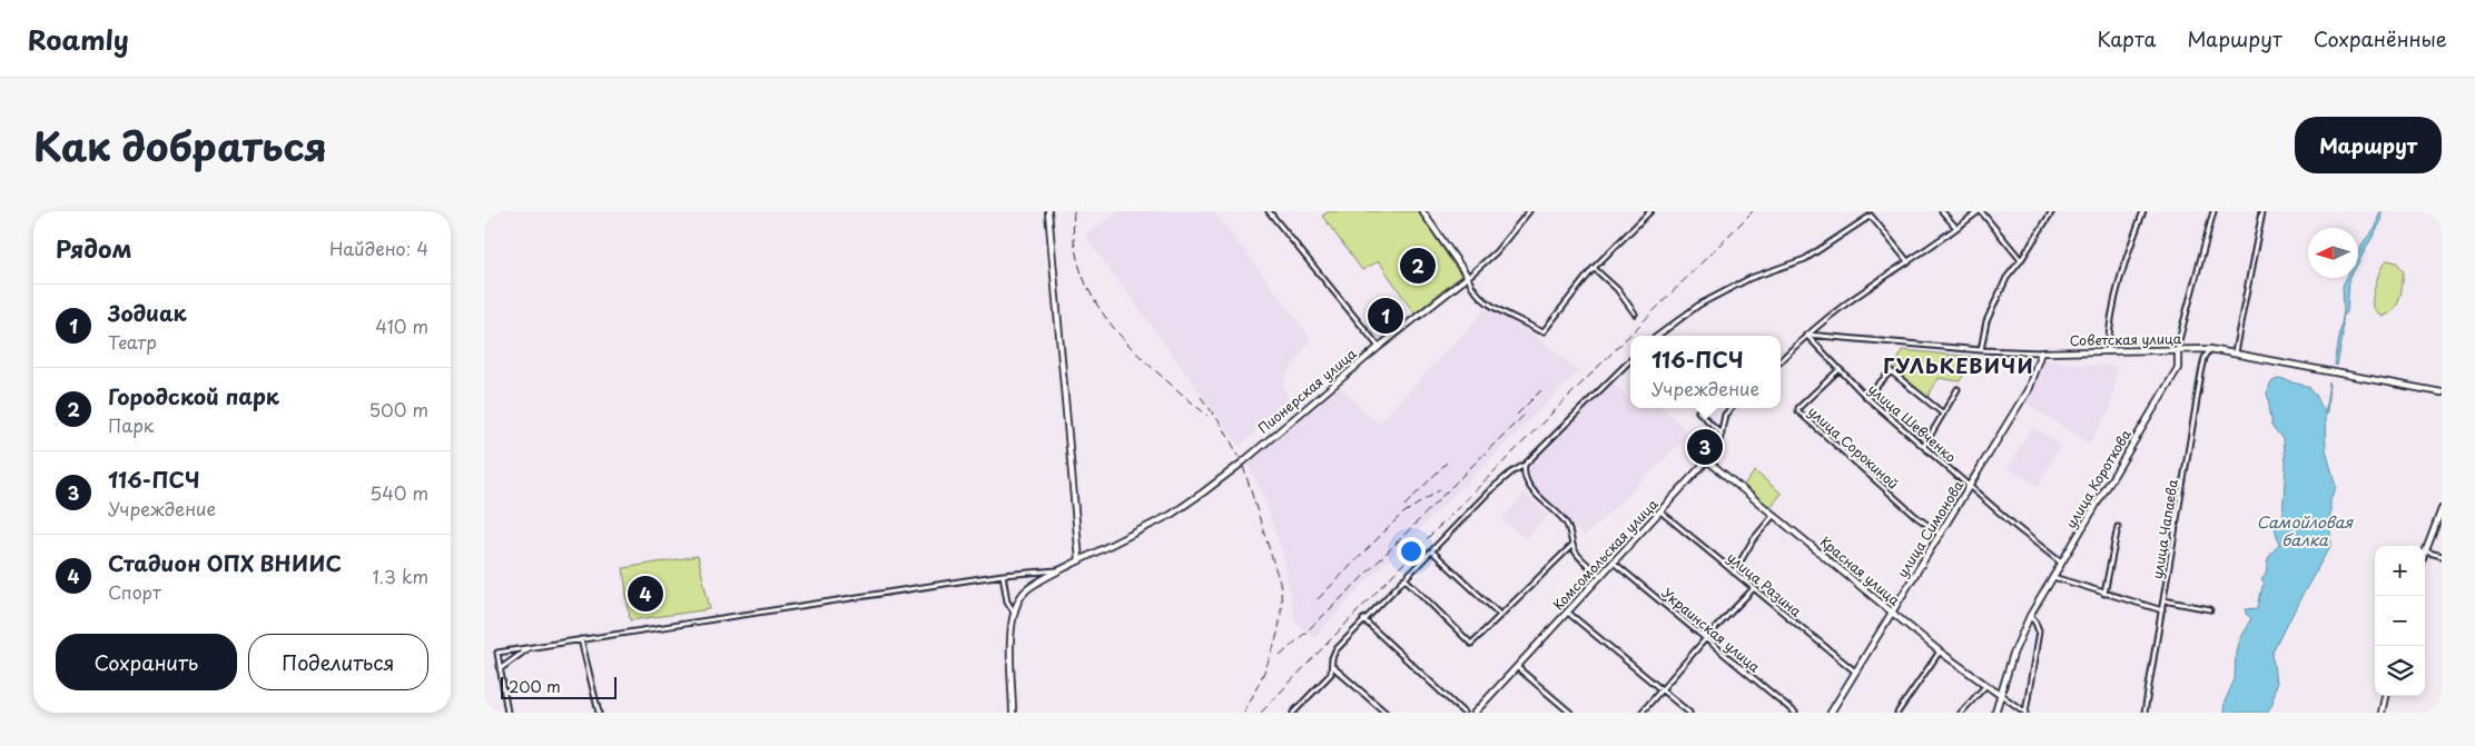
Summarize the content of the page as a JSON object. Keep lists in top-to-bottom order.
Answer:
{
  "streets": {
    "street": [
      "Советская улица",
      "Пионерская улица",
      "улица Шевченко",
      "улица Сорокиной",
      "улица Короткова",
      "улица Симонова",
      "улица Чапаева",
      "Комсомольская улица",
      "Красная улица",
      "улица Разина",
      "Украинская улица"
    ]
  },
  "crossings": [
    ["Советская улица", "улица Шевченко"],
    ["Советская улица", "улица Короткова"],
    ["Советская улица", "улица Симонова"],
    ["Советская улица", "улица Чапаева"],
    ["улица Шевченко", "улица Сорокиной"],
    ["улица Шевченко", "улица Короткова"],
    ["улица Шевченко", "улица Симонова"],
    ["улица Сорокиной", "улица Симонова"],
    ["улица Короткова", "Красная улица"],
    ["улица Симонова", "Красная улица"],
    ["улица Симонова", "улица Разина"],
    ["Комсомольская улица", "Красная улица"],
    ["Комсомольская улица", "улица Разина"],
    ["Комсомольская улица", "Украинская улица"]
  ],
  "districts": ["ГУЛЬКЕВИЧИ"],
  "water": ["Самойловая балка"],
  "scale_bar": "200 m",
  "north": "left",
  "page": {
    "header": "Roamly",
    "nav": ["Карта", "Маршрут", "Сохранённые"],
    "title": "Как добраться",
    "buttons": [
      "Маршрут",
      ["Сохранить", "Поделиться"]
    ],
    "heading": ["Рядом", "Найдено: 4"],
    "pins": [
      "2",
      "1",
      "3",
      "4"
    ],
    "list": [
      {
        "mark": "1",
        "name": "Зодиак",
        "note": "Театр",
        "value": "410 m"
      },
      {
        "mark": "2",
        "name": "Городской парк",
        "note": "Парк",
        "value": "500 m"
      },
      {
        "mark": "3",
        "name": "116-ПСЧ",
        "note": "Учреждение",
        "value": "540 m"
      },
      {
        "mark": "4",
        "name": "Стадион ОПХ ВНИИС",
        "note": "Спорт",
        "value": "1.3 km"
      }
    ],
    "popup": ["116-ПСЧ", "Учреждение"],
    "map_buttons": ["+", "−"],
    "scale": "200 m"
  }
}
